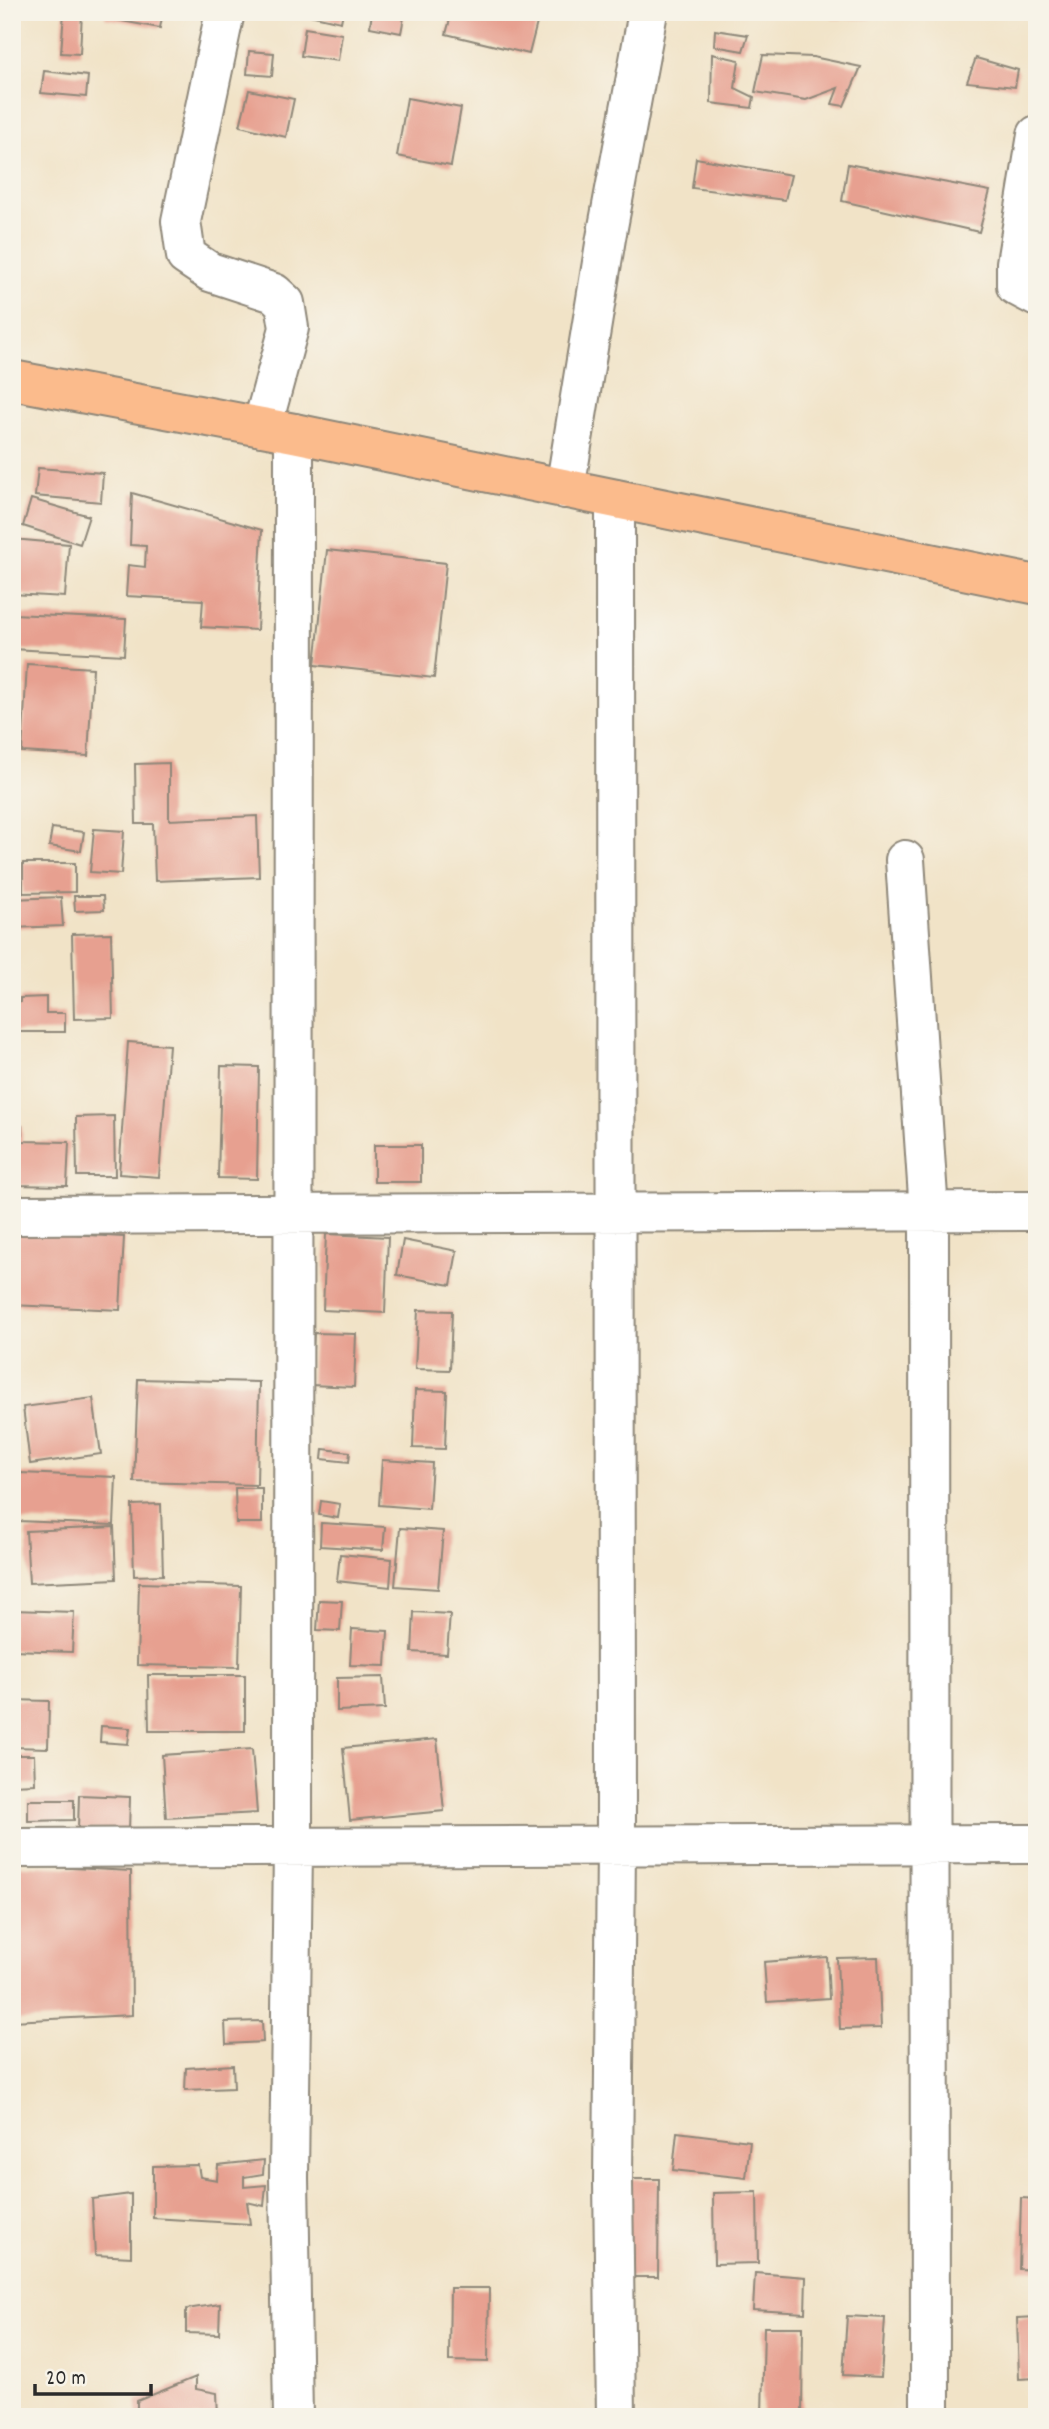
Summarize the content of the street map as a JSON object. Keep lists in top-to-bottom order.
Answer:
{
  "scale_bar": "20 m"
}
